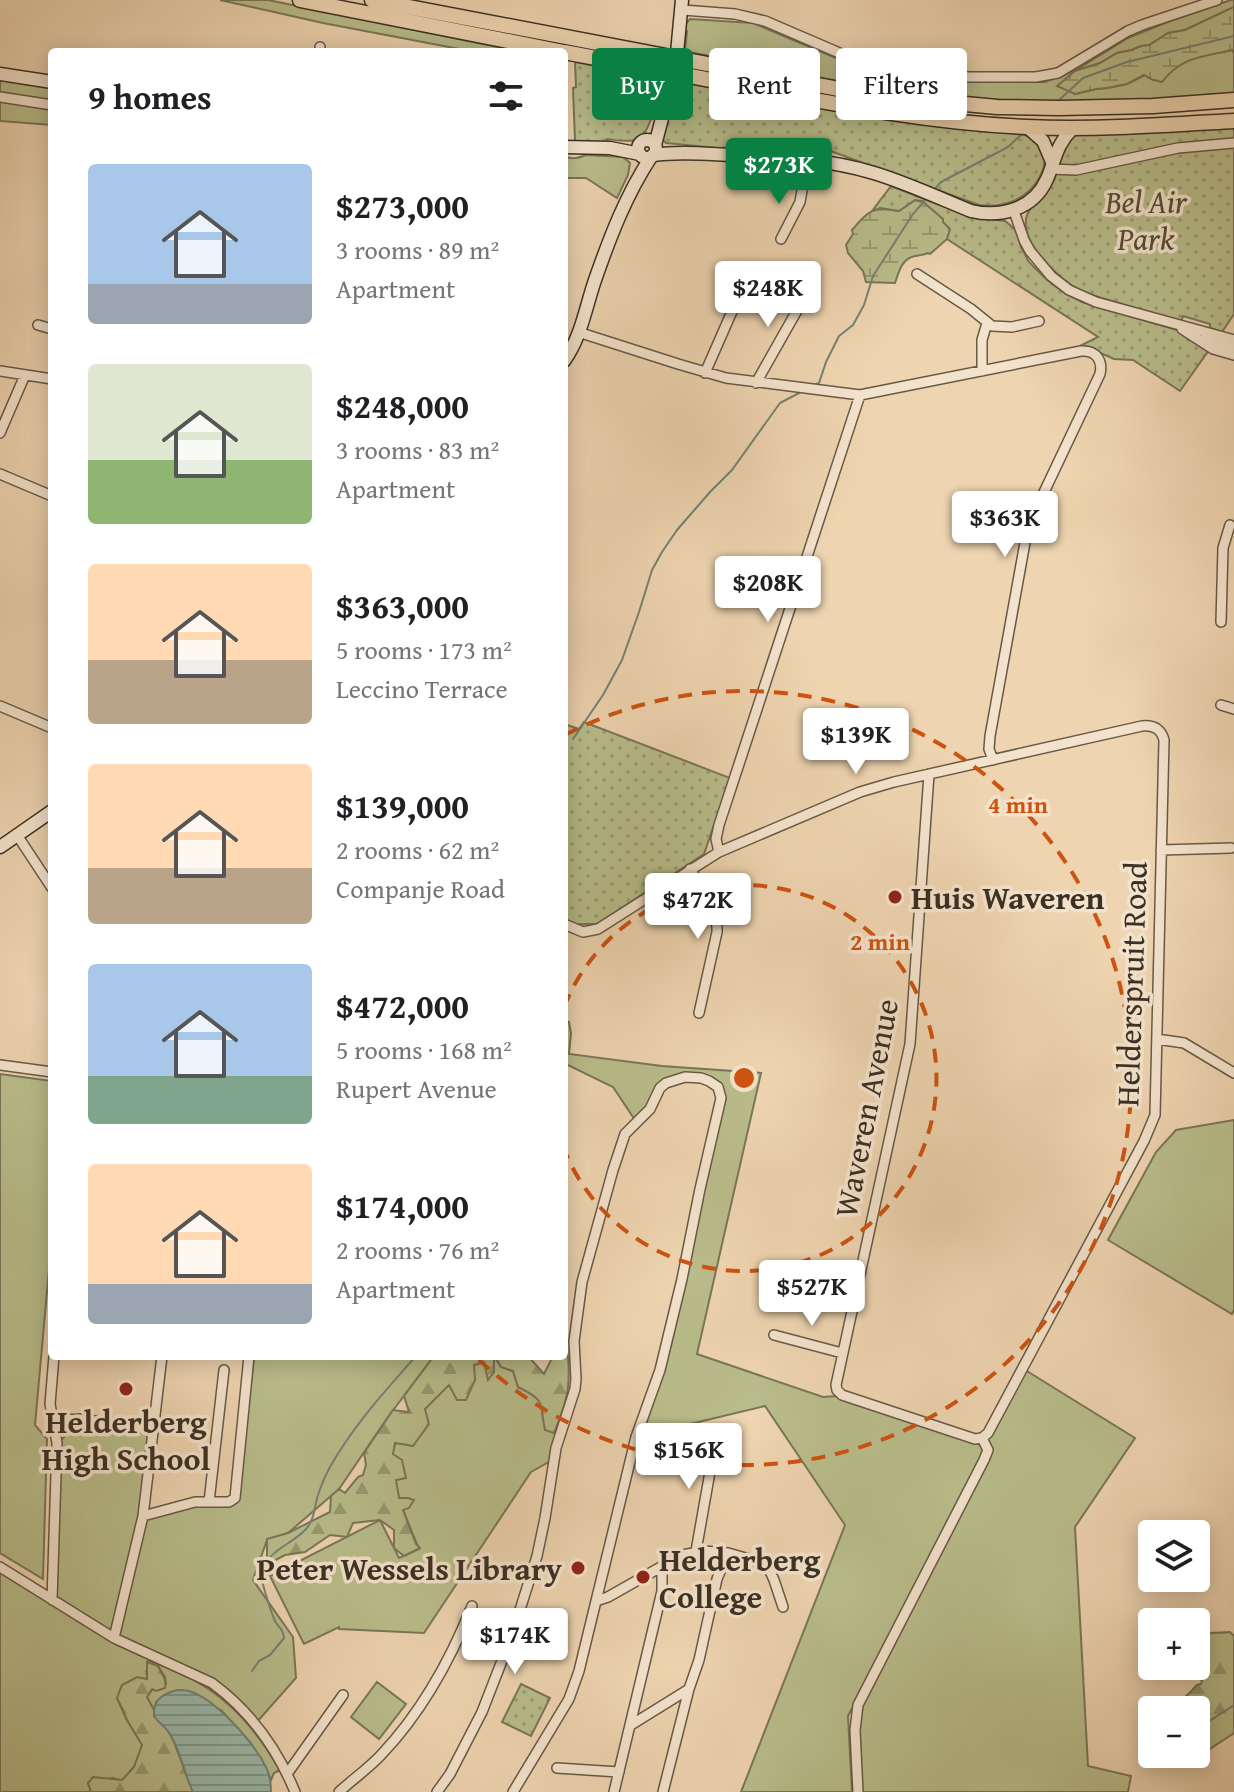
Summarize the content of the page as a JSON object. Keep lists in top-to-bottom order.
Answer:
{
  "streets": {
    "street": ["Helderspruit Road", "Waveren Avenue"]
  },
  "crossings": [
    ["Helderspruit Road", "Waveren Avenue"]
  ],
  "parks": ["Bel Air Park"],
  "places": [
    "Huis Waveren",
    "Helderberg High School",
    "Peter Wessels Library",
    "Helderberg College"
  ],
  "page": {
    "chip": ["Buy", "Rent", "Filters"],
    "heading": "9 homes",
    "price": [
      "$273K",
      "$248K",
      "$363K",
      "$208K",
      "$139K",
      "$472K",
      "$527K",
      "$156K",
      "$174K"
    ],
    "list": [
      {
        "name": "$273,000",
        "note": "3 rooms · 89 m² · Apartment"
      },
      {
        "name": "$248,000",
        "note": "3 rooms · 83 m² · Apartment"
      },
      {
        "name": "$363,000",
        "note": "5 rooms · 173 m² · Leccino Terrace"
      },
      {
        "name": "$139,000",
        "note": "2 rooms · 62 m² · Companje Road"
      },
      {
        "name": "$472,000",
        "note": "5 rooms · 168 m² · Rupert Avenue"
      },
      {
        "name": "$174,000",
        "note": "2 rooms · 76 m² · Apartment"
      }
    ],
    "map_buttons": ["+", "−"]
  },
  "rings": ["4 min", "2 min"]
}
